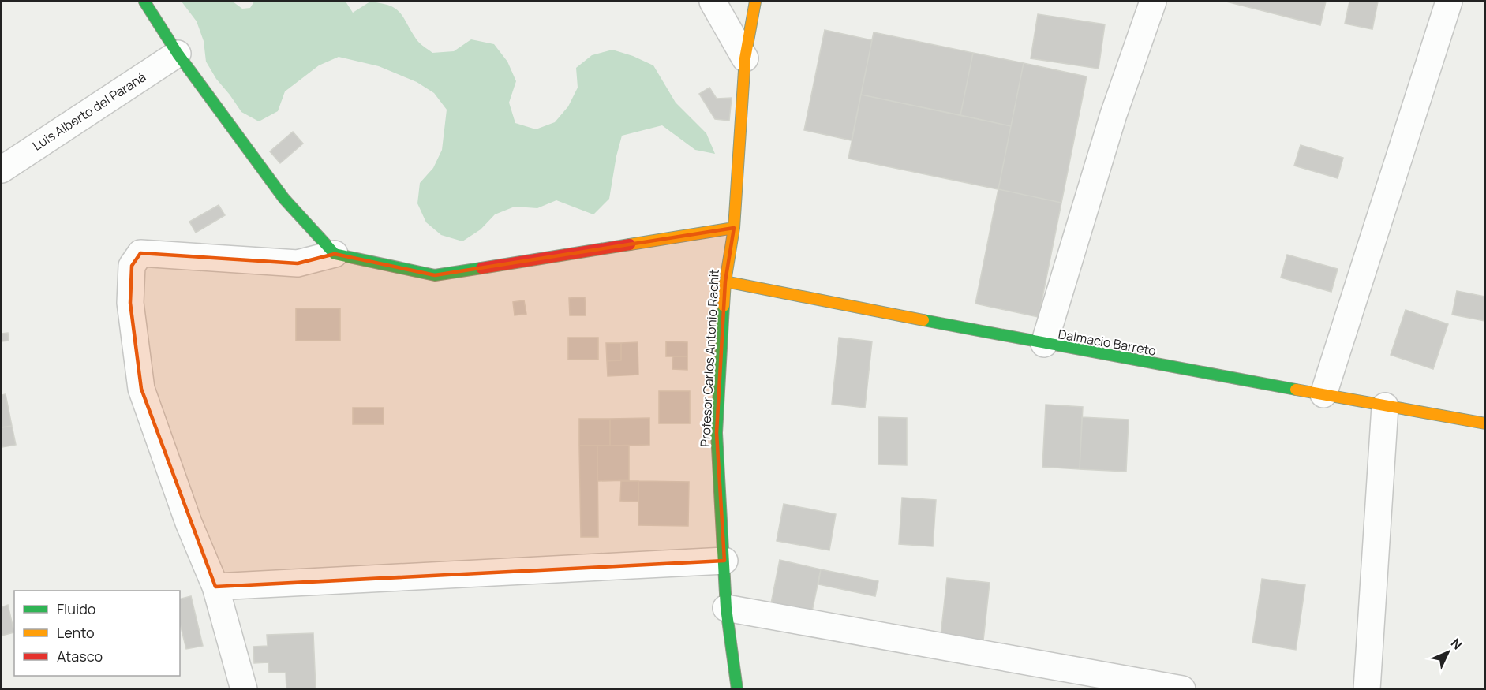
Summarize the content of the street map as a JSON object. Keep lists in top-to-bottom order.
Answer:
{
  "streets": {
    "street": ["Luis Alberto del Paraná", "Dalmacio Barreto", "Profesor Carlos Antonio Rachit"]
  },
  "crossings": [
    ["Dalmacio Barreto", "Profesor Carlos Antonio Rachit"]
  ],
  "legend": ["Fluido", "Lento", "Atasco"],
  "north": "top right"
}
